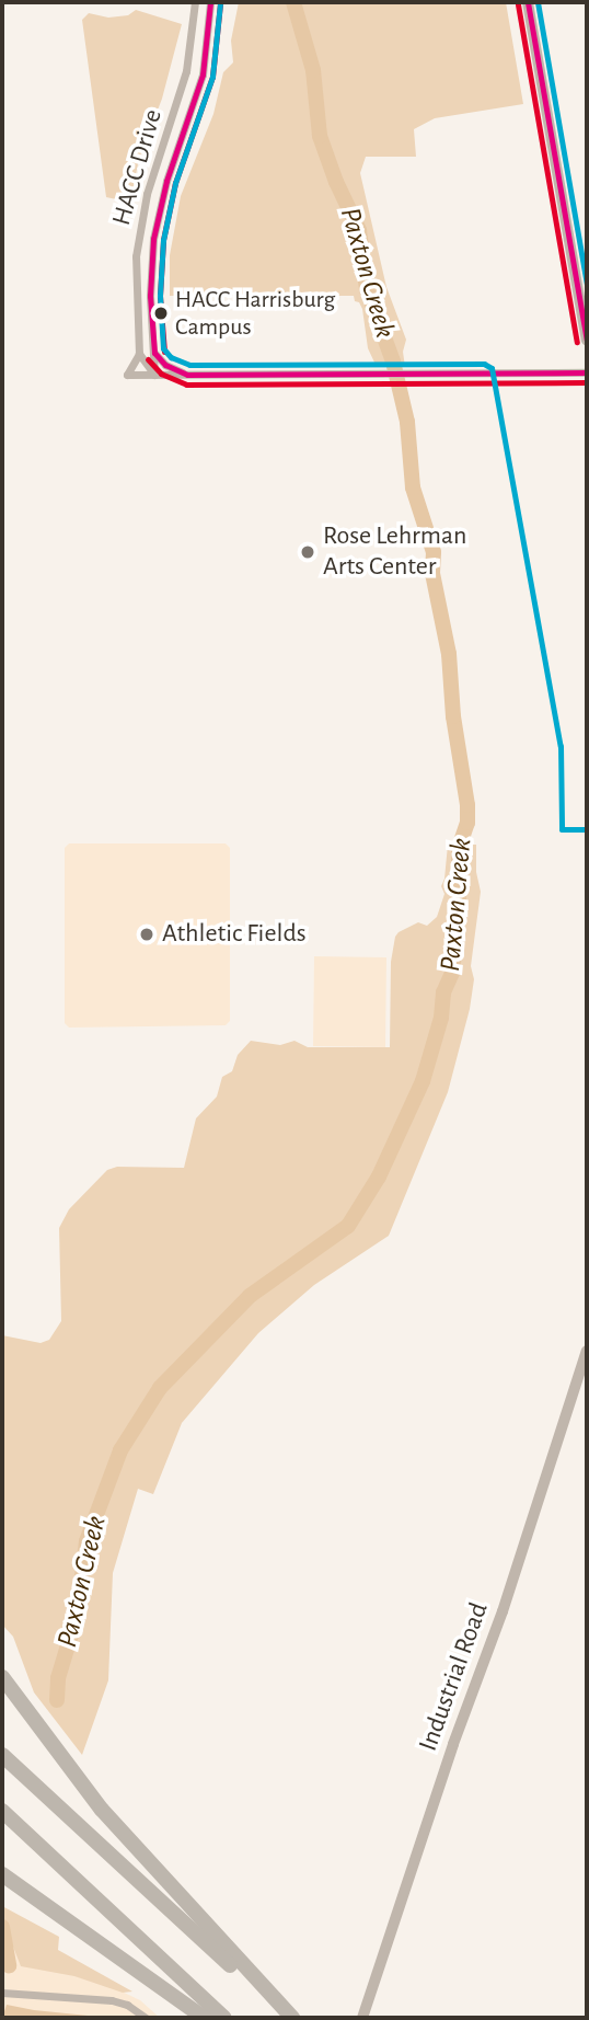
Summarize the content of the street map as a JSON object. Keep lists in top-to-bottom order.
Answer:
{
  "streets": {
    "street": ["HACC Drive", "Industrial Road"]
  },
  "water": ["Paxton Creek"],
  "places": ["HACC Harrisburg Campus", "Rose Lehrman Arts Center", "Athletic Fields"]
}
